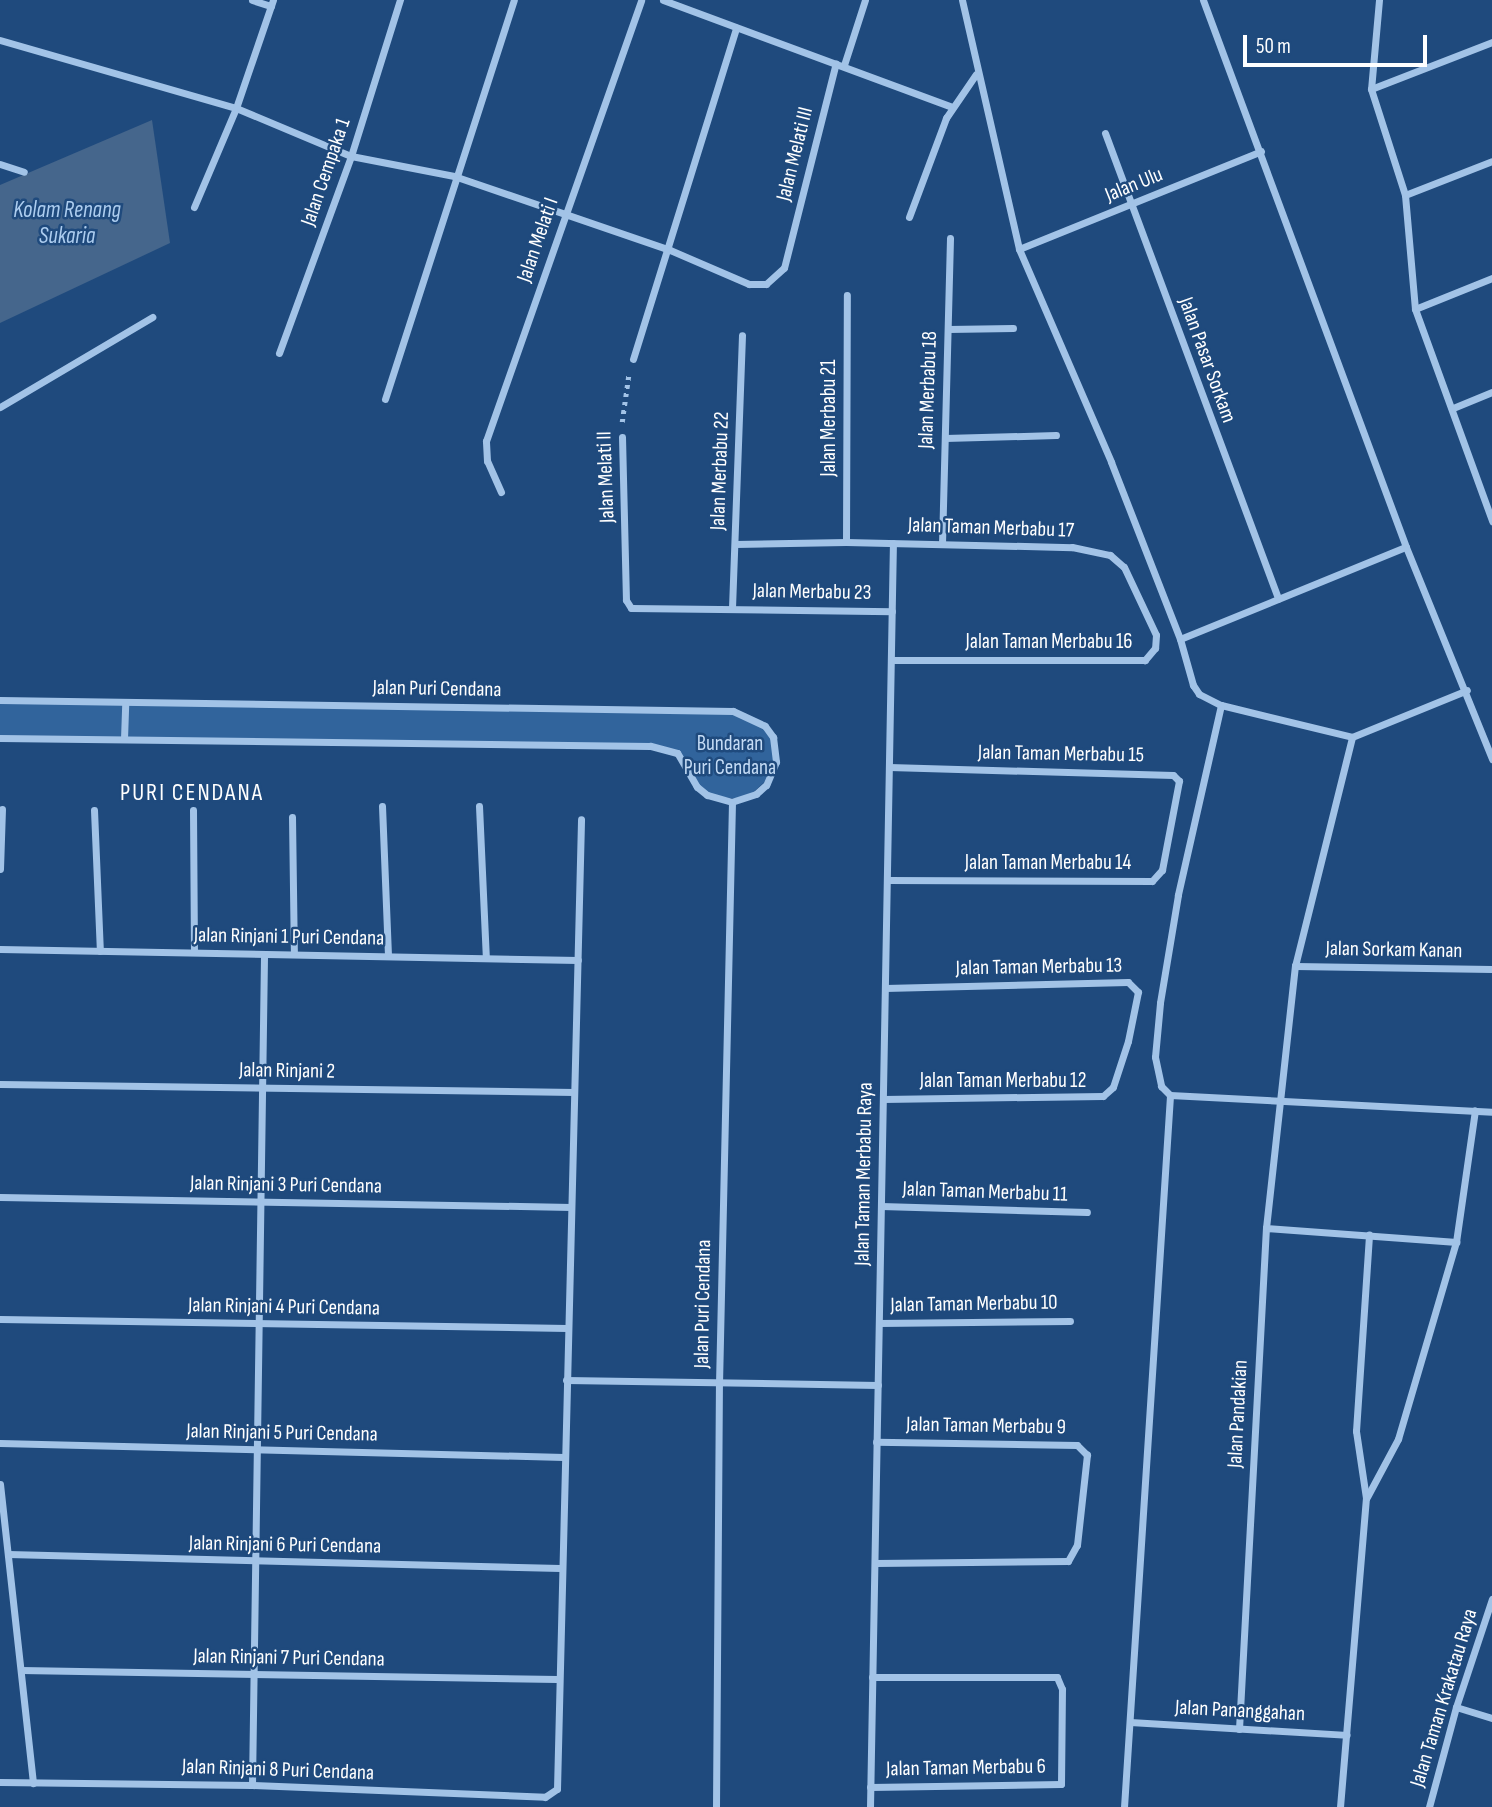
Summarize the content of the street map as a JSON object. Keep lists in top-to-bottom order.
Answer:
{
  "streets": {
    "street": [
      "Jalan Melati III",
      "Jalan Cempaka 1",
      "Jalan Ulu",
      "Jalan Melati I",
      "Jalan Pasar Sorkam",
      "Jalan Merbabu 18",
      "Jalan Merbabu 21",
      "Jalan Merbabu 22",
      "Jalan Melati II",
      "Jalan Taman Merbabu 17",
      "Jalan Merbabu 23",
      "Jalan Taman Merbabu 16",
      "Jalan Puri Cendana",
      "Jalan Taman Merbabu 15",
      "Jalan Taman Merbabu 14",
      "Jalan Rinjani 1 Puri Cendana",
      "Jalan Sorkam Kanan",
      "Jalan Taman Merbabu 13",
      "Jalan Rinjani 2",
      "Jalan Taman Merbabu 12",
      "Jalan Taman Merbabu Raya",
      "Jalan Rinjani 3 Puri Cendana",
      "Jalan Taman Merbabu 11",
      "Jalan Taman Merbabu 10",
      "Jalan Rinjani 4 Puri Cendana",
      "Jalan Pandakian",
      "Jalan Taman Merbabu 9",
      "Jalan Rinjani 5 Puri Cendana",
      "Jalan Rinjani 6 Puri Cendana",
      "Jalan Rinjani 7 Puri Cendana",
      "Jalan Taman Krakatau Raya",
      "Jalan Pananggahan",
      "Jalan Taman Merbabu 6",
      "Jalan Rinjani 8 Puri Cendana"
    ]
  },
  "crossings": [
    ["Jalan Ulu", "Jalan Pasar Sorkam"],
    ["Jalan Merbabu 18", "Jalan Taman Merbabu 17"],
    ["Jalan Merbabu 21", "Jalan Taman Merbabu 17"],
    ["Jalan Merbabu 22", "Jalan Melati II"],
    ["Jalan Merbabu 22", "Jalan Taman Merbabu 17"],
    ["Jalan Merbabu 22", "Jalan Merbabu 23"],
    ["Jalan Melati II", "Jalan Merbabu 23"],
    ["Jalan Taman Merbabu 17", "Jalan Taman Merbabu 16"],
    ["Jalan Taman Merbabu 17", "Jalan Taman Merbabu Raya"],
    ["Jalan Merbabu 23", "Jalan Taman Merbabu Raya"],
    ["Jalan Taman Merbabu 16", "Jalan Taman Merbabu Raya"],
    ["Jalan Taman Merbabu 15", "Jalan Taman Merbabu 14"],
    ["Jalan Taman Merbabu 15", "Jalan Taman Merbabu Raya"],
    ["Jalan Taman Merbabu 14", "Jalan Taman Merbabu Raya"],
    ["Jalan Sorkam Kanan", "Jalan Pandakian"],
    ["Jalan Taman Merbabu 13", "Jalan Taman Merbabu 12"],
    ["Jalan Taman Merbabu 13", "Jalan Taman Merbabu Raya"],
    ["Jalan Taman Merbabu 12", "Jalan Taman Merbabu Raya"],
    ["Jalan Taman Merbabu Raya", "Jalan Taman Merbabu 11"],
    ["Jalan Taman Merbabu Raya", "Jalan Taman Merbabu 10"],
    ["Jalan Taman Merbabu Raya", "Jalan Taman Merbabu 9"],
    ["Jalan Taman Merbabu Raya", "Jalan Taman Merbabu 6"],
    ["Jalan Pandakian", "Jalan Pananggahan"],
    ["Jalan Rinjani 7 Puri Cendana", "Jalan Rinjani 8 Puri Cendana"]
  ],
  "districts": ["PURI CENDANA"],
  "water": ["Kolam Renang Sukaria"],
  "parks": ["Bundaran Puri Cendana"],
  "scale_bar": "50 m"
}
